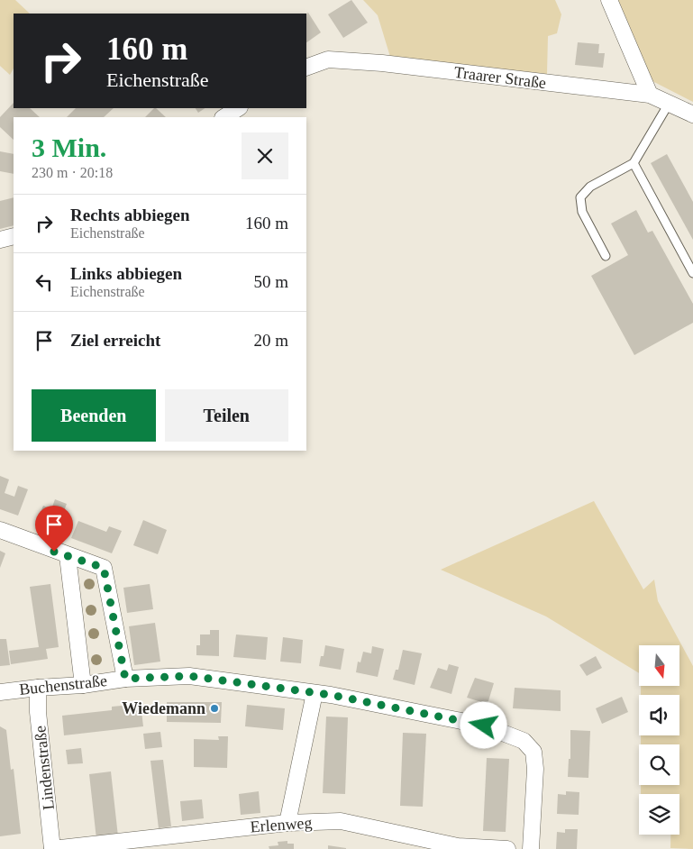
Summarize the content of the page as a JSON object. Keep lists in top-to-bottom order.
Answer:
{
  "streets": {
    "street": [
      "Traarer Straße",
      "Buchenstraße",
      "Lindenstraße",
      "Erlenweg"
    ]
  },
  "crossings": [
    ["Buchenstraße", "Lindenstraße"],
    ["Lindenstraße", "Erlenweg"]
  ],
  "places": ["Wiedemann"],
  "north": "bottom",
  "page": {
    "turn": ["160 m", "Eichenstraße"],
    "heading": ["3 Min.", "230 m · 20:18"],
    "list": [
      {
        "name": "Rechts abbiegen",
        "note": "Eichenstraße",
        "value": "160 m"
      },
      {
        "name": "Links abbiegen",
        "note": "Eichenstraße",
        "value": "50 m"
      },
      {
        "name": "Ziel erreicht",
        "value": "20 m"
      }
    ],
    "buttons": ["Beenden", "Teilen"]
  }
}
